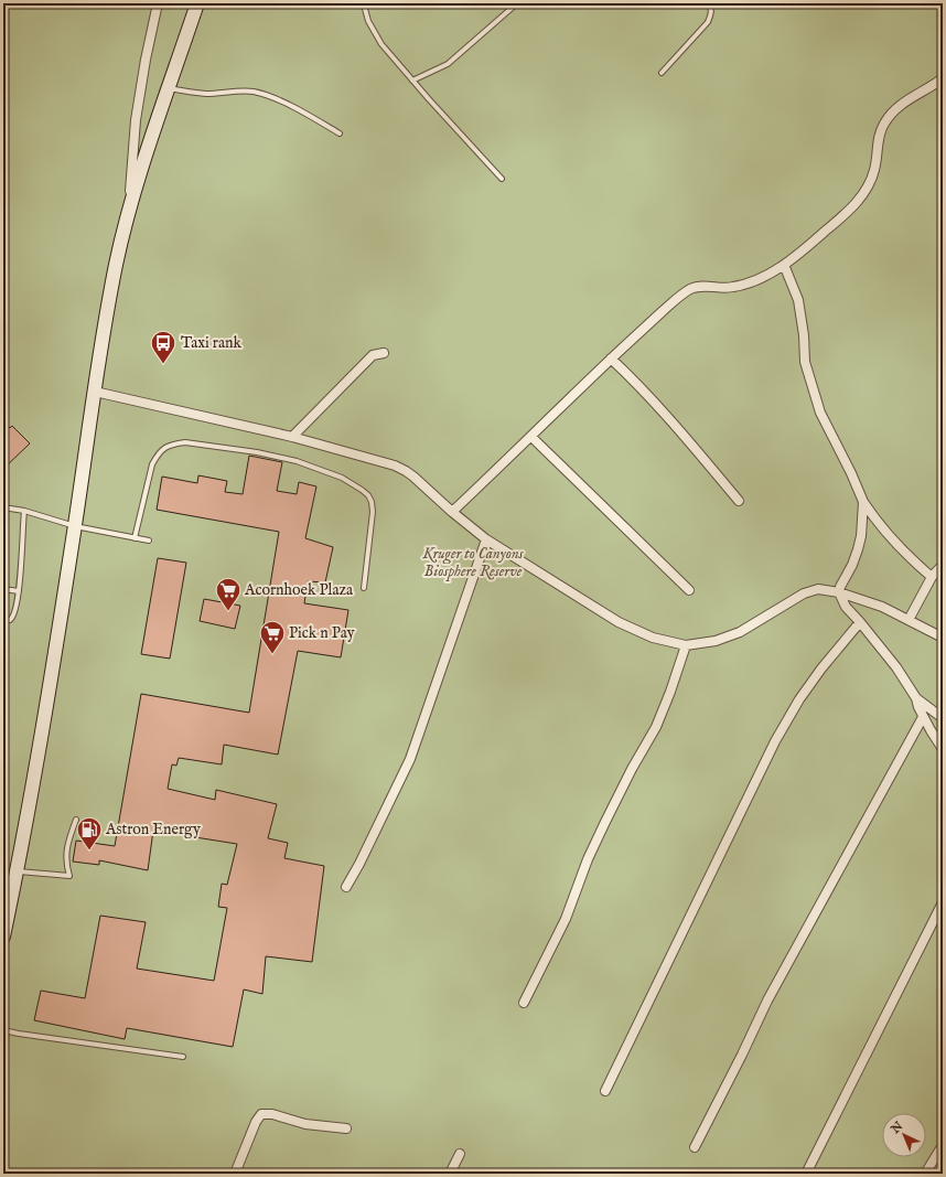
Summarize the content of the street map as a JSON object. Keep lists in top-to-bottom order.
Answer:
{
  "parks": ["Kruger to Canyons Biosphere Reserve"],
  "places": {
    "bus stop": ["Taxi rank"],
    "supermarket": ["Acornhoek Plaza", "Pick n Pay"],
    "fuel station": ["Astron Energy"]
  },
  "north": "top left"
}
